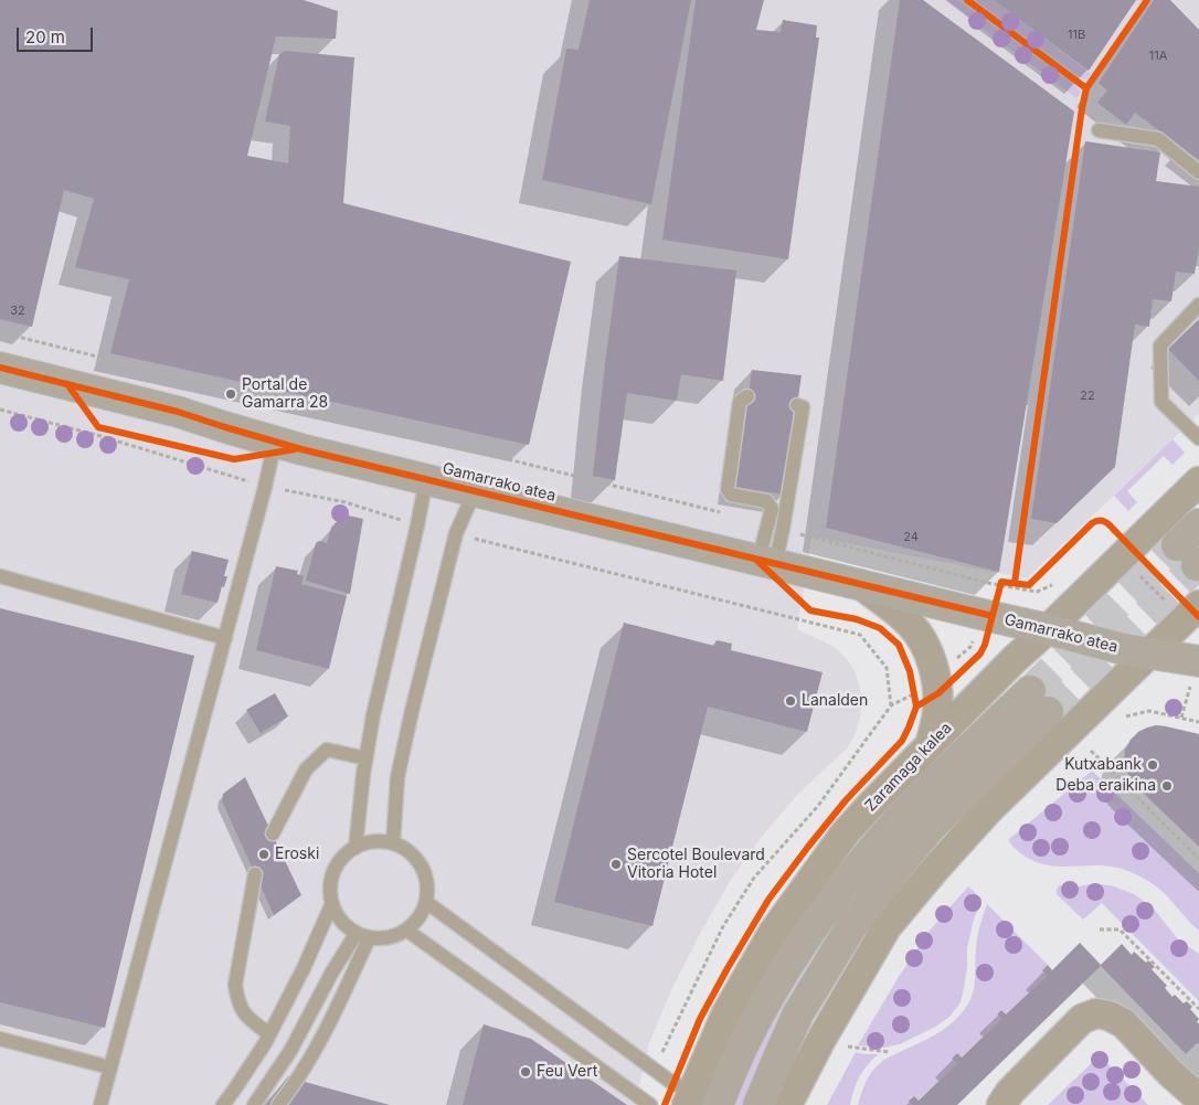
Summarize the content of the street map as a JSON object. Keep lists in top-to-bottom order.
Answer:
{
  "streets": {
    "main road": ["Gamarrako atea", "Zaramaga kalea"]
  },
  "crossings": [
    ["Gamarrako atea", "Zaramaga kalea"]
  ],
  "places": [
    "Portal de Gamarra 28",
    "Lanalden",
    "Kutxabank",
    "Deba eraikina",
    "Eroski",
    "Sercotel Boulevard Vitoria Hotel",
    "Feu Vert"
  ],
  "house_numbers": [
    "11B",
    "11A",
    "32",
    "22",
    "24"
  ],
  "scale_bar": "20 m"
}
